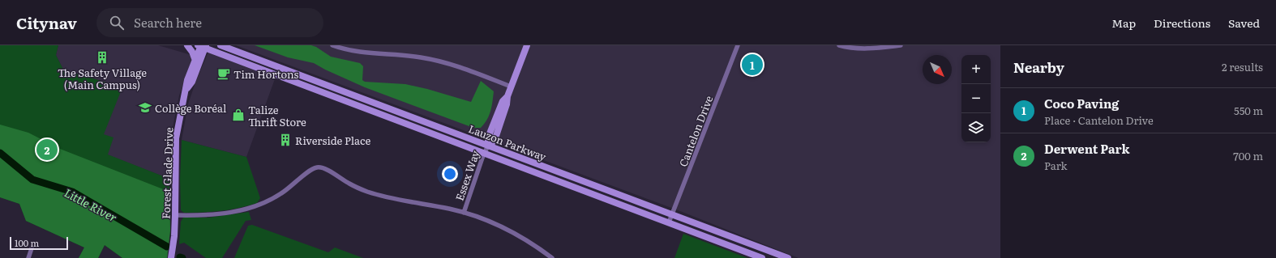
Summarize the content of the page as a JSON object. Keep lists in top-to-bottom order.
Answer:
{
  "streets": {
    "main road": ["Lauzon Parkway", "Forest Glade Drive", "Essex Way"],
    "street": ["Cantelon Drive"]
  },
  "crossings": [
    ["Cantelon Drive", "Lauzon Parkway"],
    ["Lauzon Parkway", "Forest Glade Drive"],
    ["Lauzon Parkway", "Essex Way"]
  ],
  "water": ["Little River"],
  "places": {
    "building": ["The Safety Village (Main Campus)", "Riverside Place"],
    "cafe": ["Tim Hortons"],
    "school or university": ["Collège Boréal"],
    "shop": ["Talize Thrift Store"]
  },
  "scale_bar": "100 m",
  "north": "bottom right",
  "page": {
    "header": "Citynav",
    "search": "Search here",
    "nav": ["Map", "Directions", "Saved"],
    "heading": ["Nearby", "2 results"],
    "pins": ["1", "2"],
    "map_buttons": ["+", "−"],
    "list": [
      {
        "mark": "1",
        "name": "Coco Paving",
        "note": "Place · Cantelon Drive",
        "value": "550 m"
      },
      {
        "mark": "2",
        "name": "Derwent Park",
        "note": "Park",
        "value": "700 m"
      }
    ],
    "scale": "100 m"
  }
}
